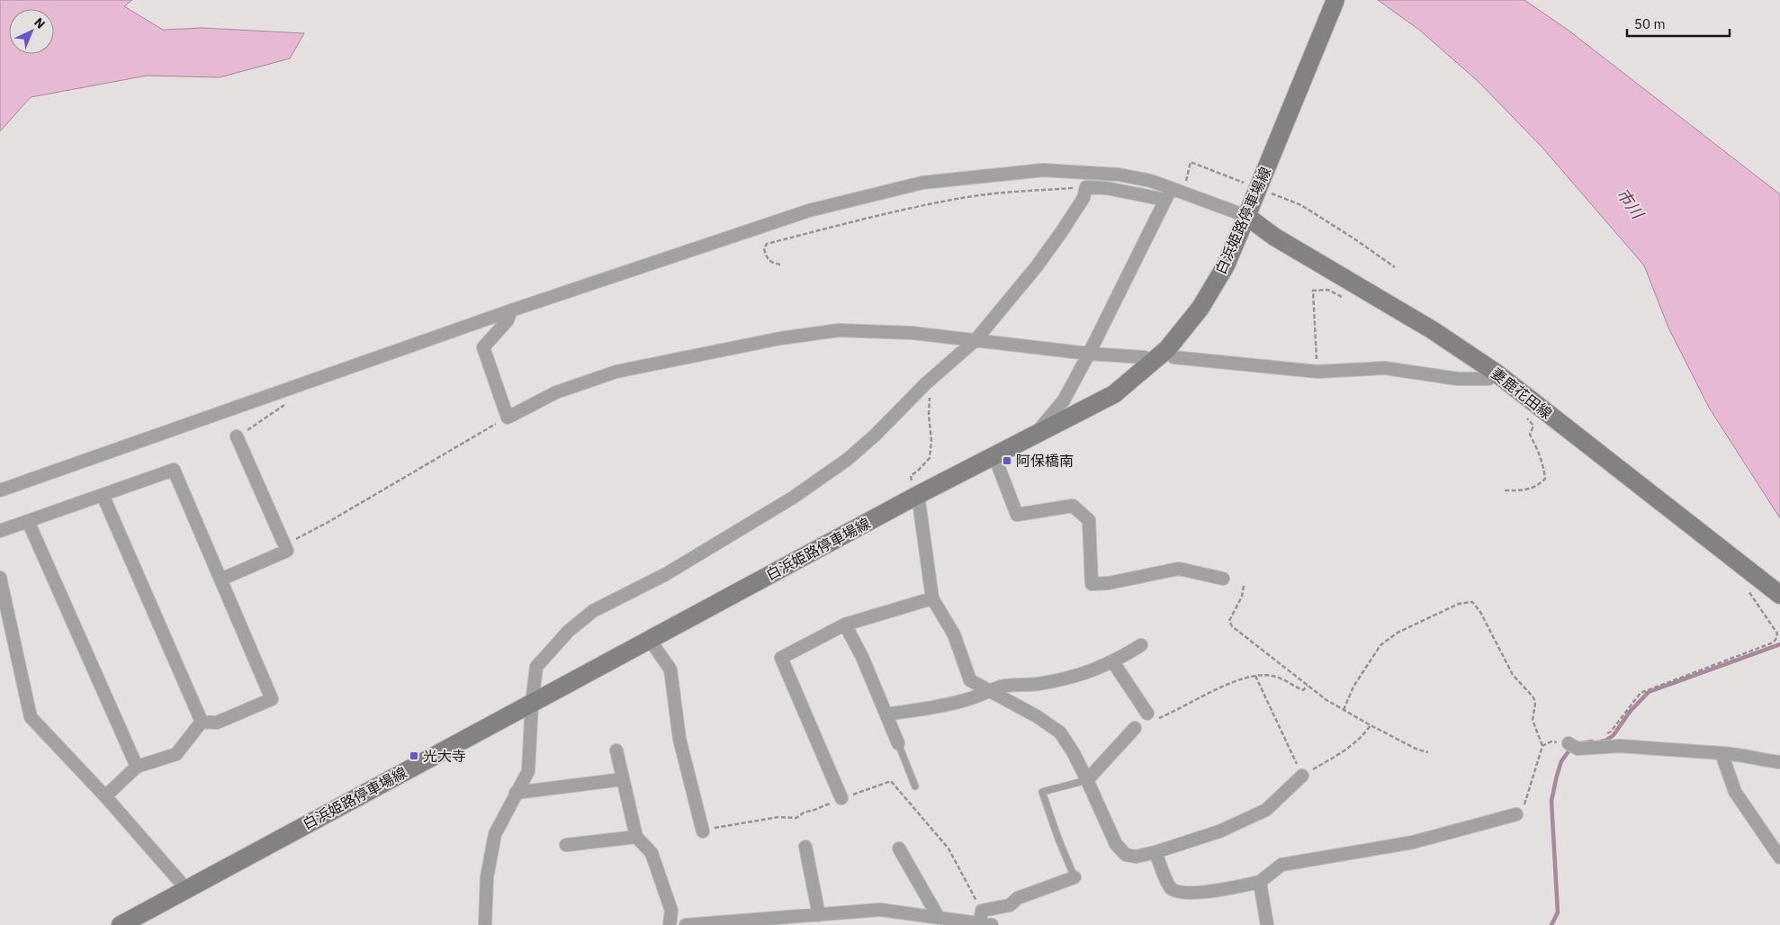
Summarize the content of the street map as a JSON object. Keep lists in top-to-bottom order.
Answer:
{
  "streets": {
    "main road": ["白浜姫路停車場線", "妻鹿花田線"]
  },
  "crossings": [
    ["白浜姫路停車場線", "妻鹿花田線"]
  ],
  "water": ["市川"],
  "places": {
    "transit": ["阿保橋南", "光大寺"]
  },
  "scale_bar": "50 m",
  "north": "top right"
}
